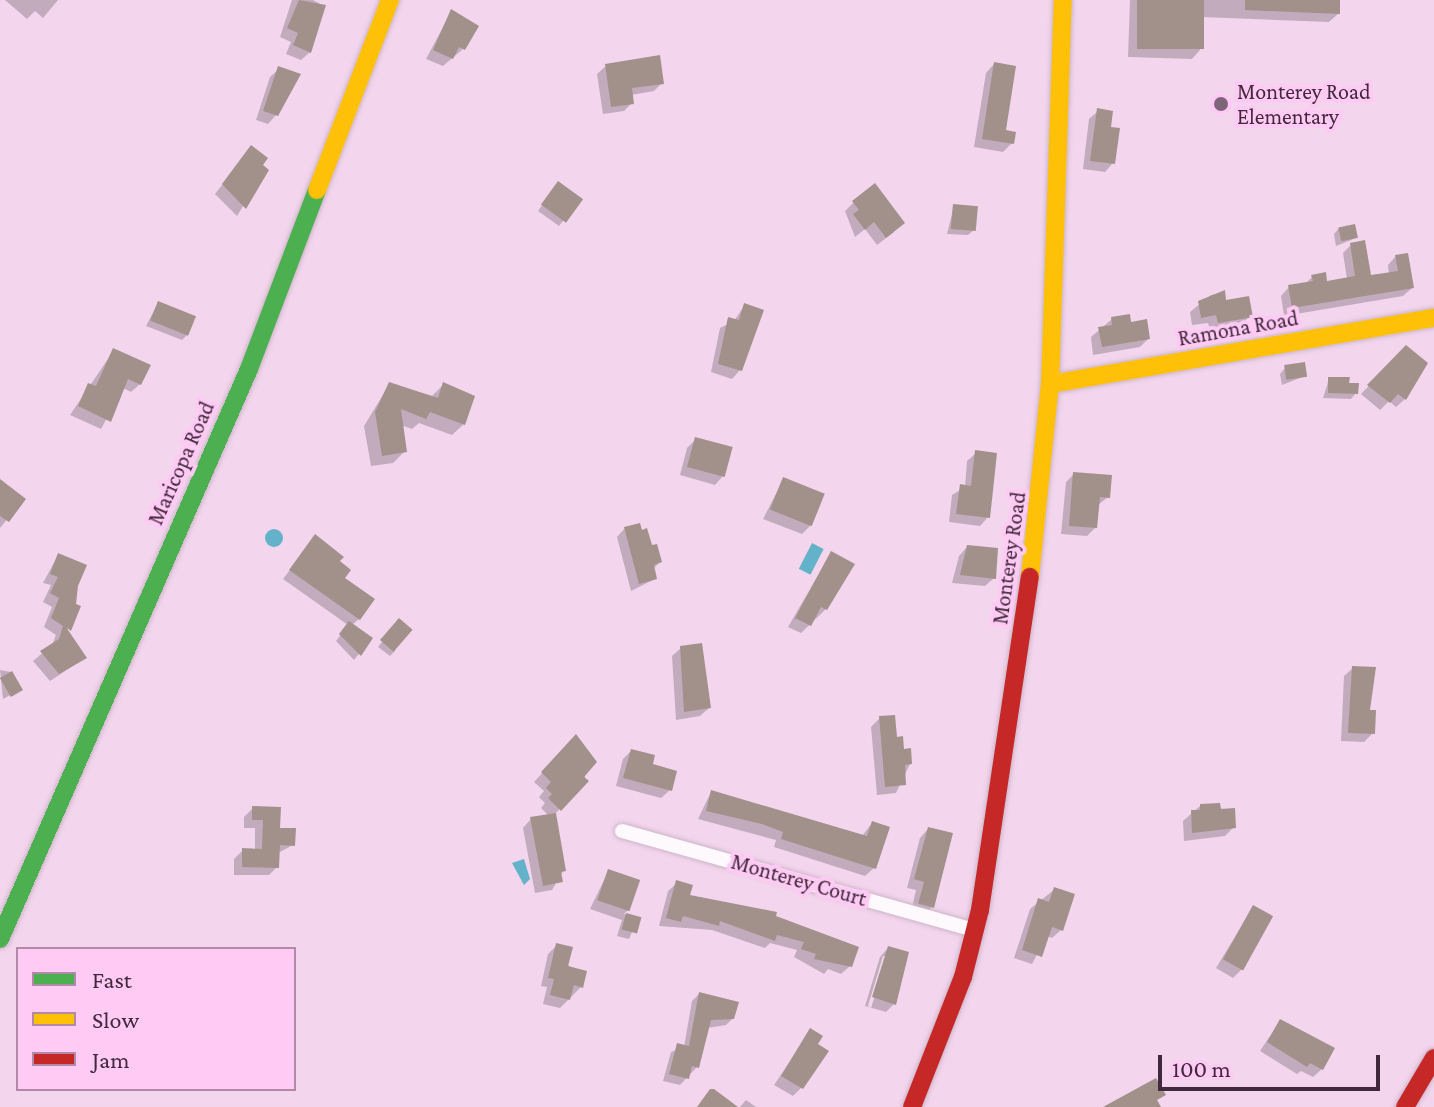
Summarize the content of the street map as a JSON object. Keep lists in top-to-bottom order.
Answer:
{
  "streets": {
    "main road": ["Ramona Road", "Maricopa Road", "Monterey Road"],
    "street": ["Monterey Court"]
  },
  "crossings": [
    ["Ramona Road", "Monterey Road"],
    ["Monterey Road", "Monterey Court"]
  ],
  "places": ["Monterey Road Elementary"],
  "legend": ["Fast", "Slow", "Jam"],
  "scale_bar": "100 m"
}
